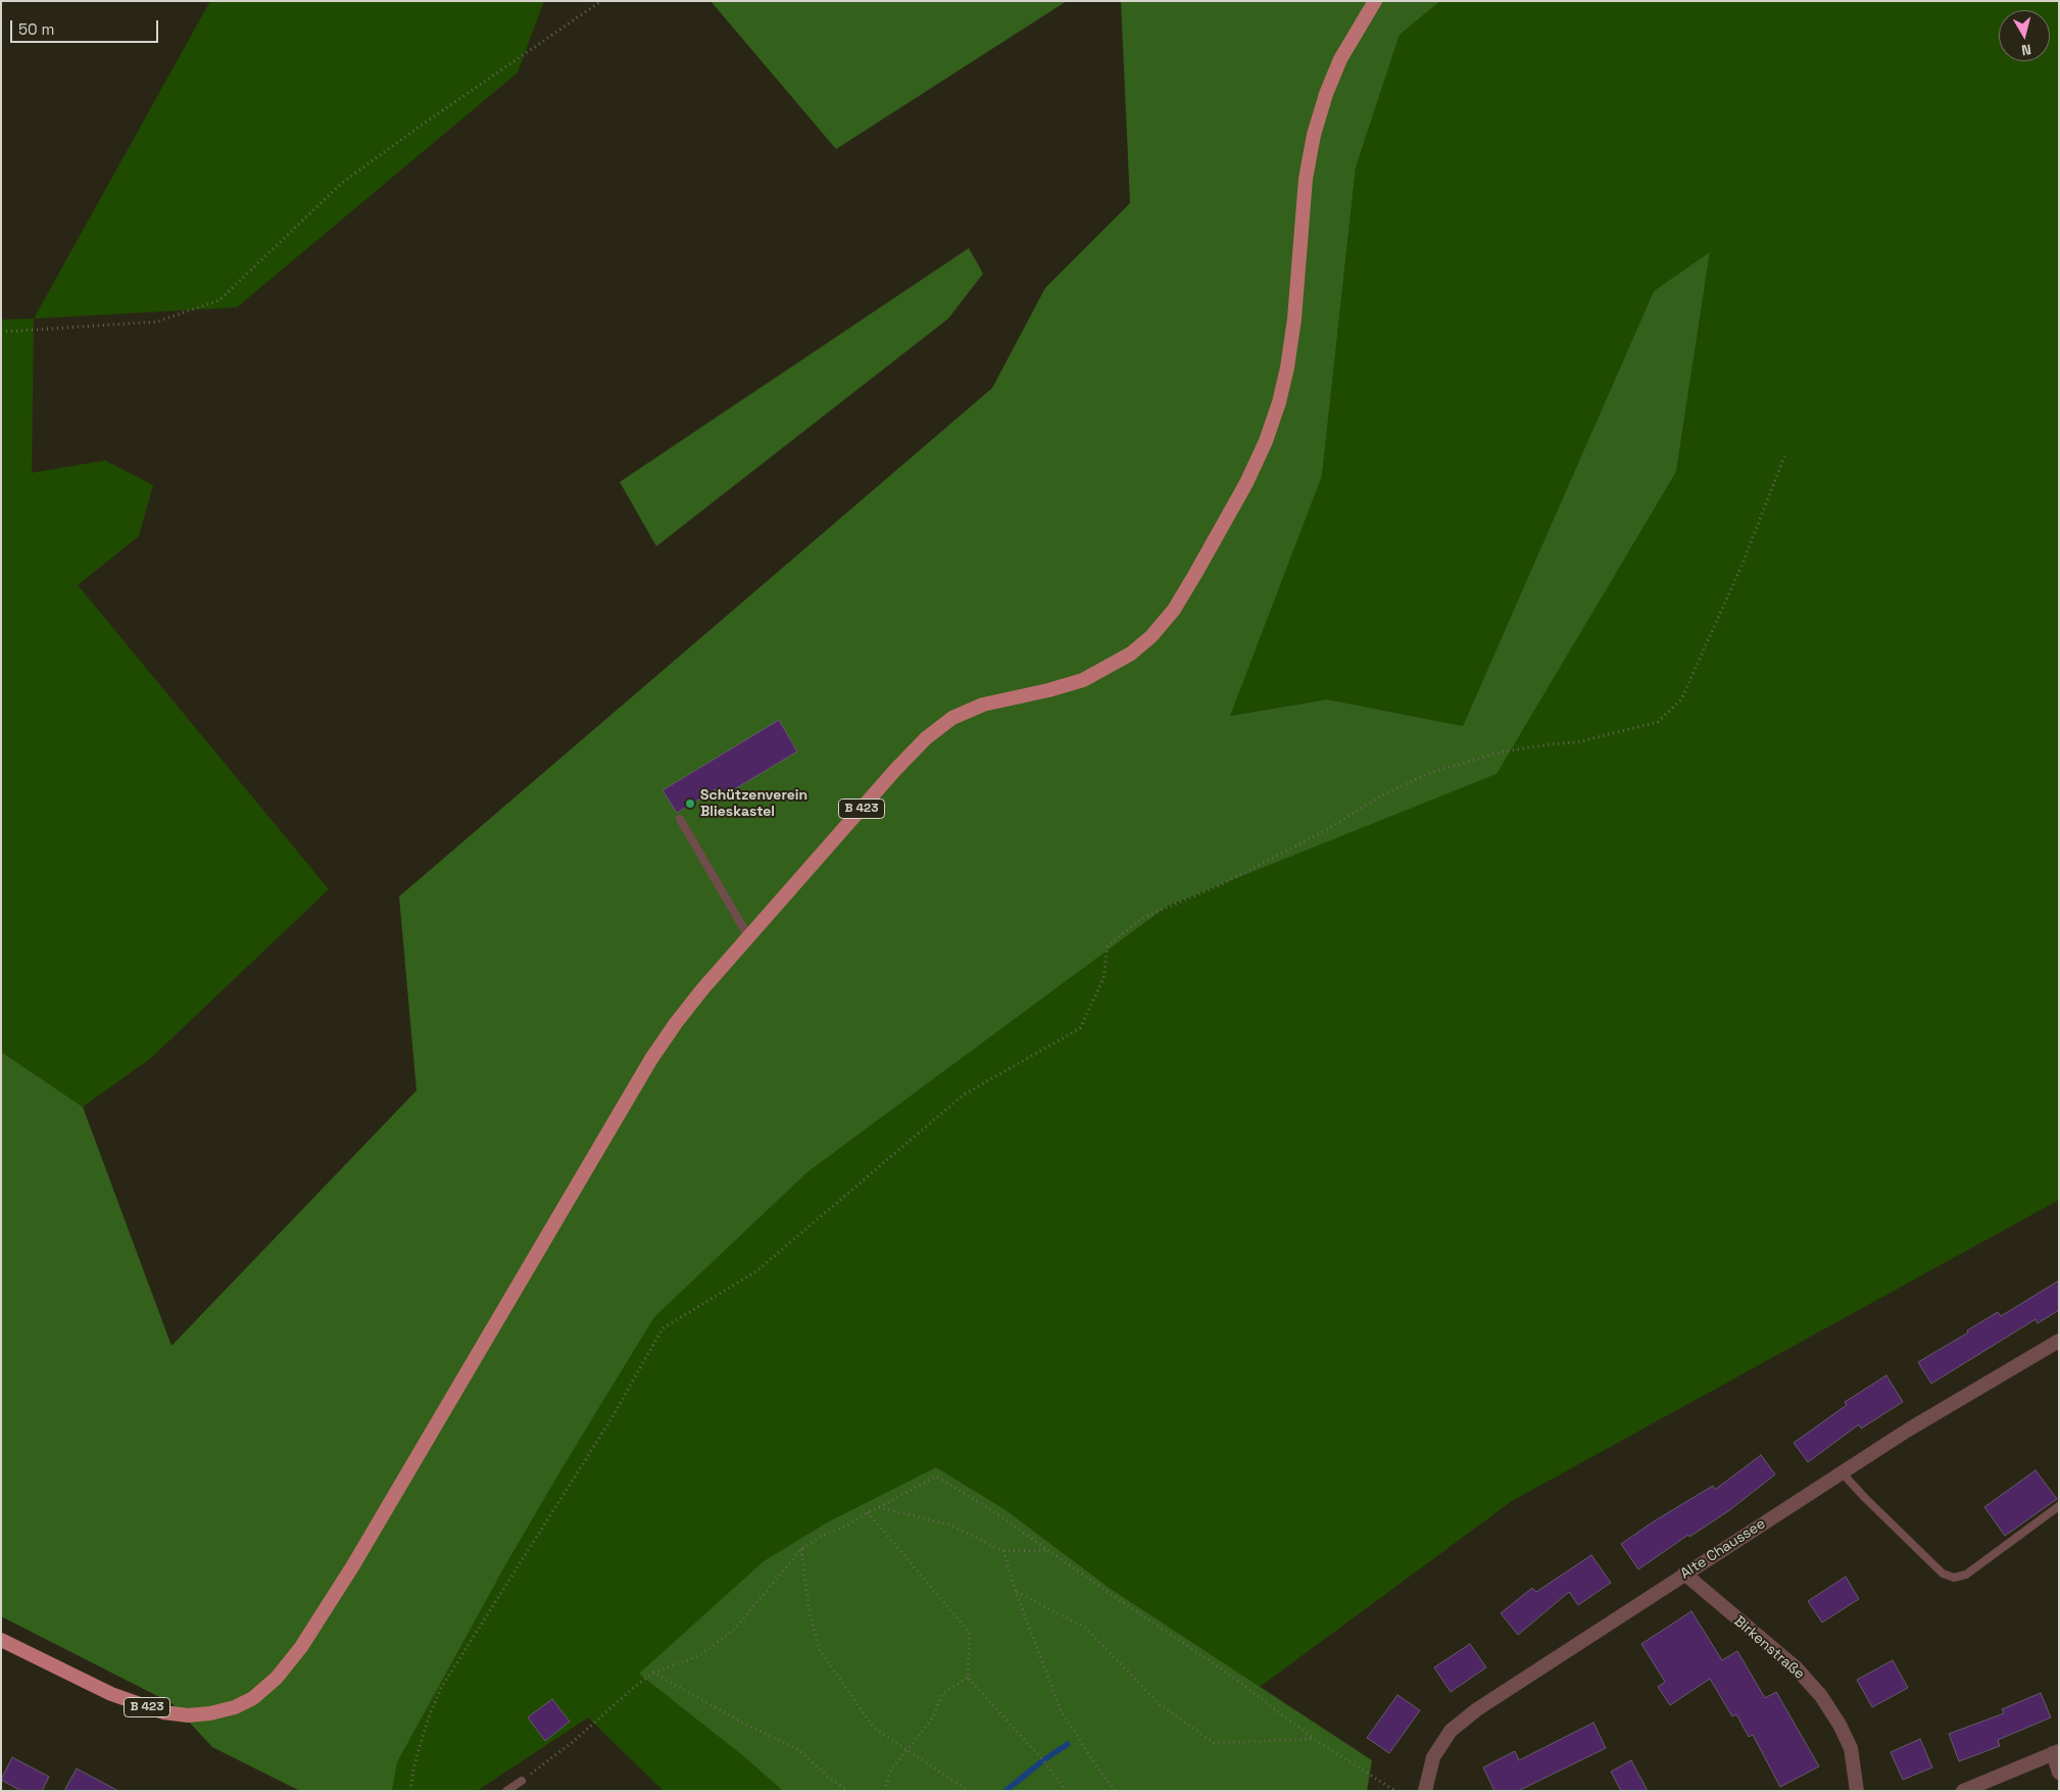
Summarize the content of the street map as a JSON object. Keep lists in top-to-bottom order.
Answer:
{
  "streets": {
    "main road": ["B 423"],
    "street": ["Alte Chaussee", "Birkenstraße"]
  },
  "crossings": [
    ["Alte Chaussee", "Birkenstraße"]
  ],
  "places": ["Schützenverein Blieskastel"],
  "scale_bar": "50 m",
  "north": "bottom"
}
